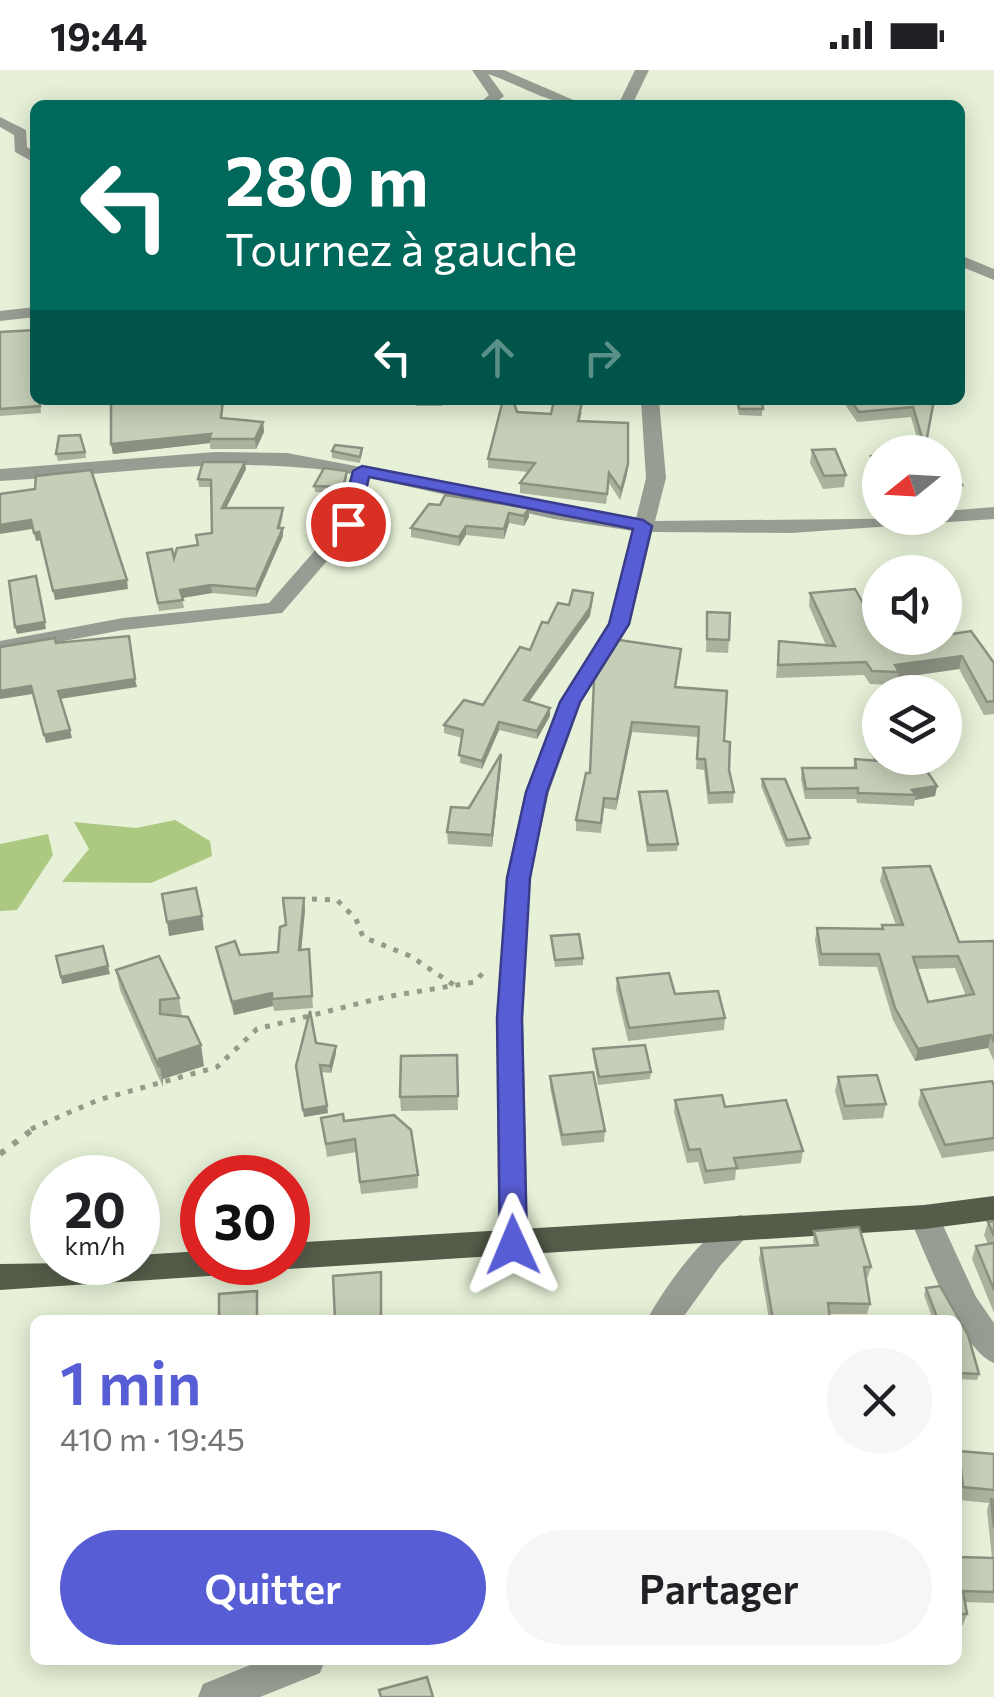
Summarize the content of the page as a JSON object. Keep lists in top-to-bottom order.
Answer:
{
  "north": "left",
  "page": {
    "status": "19:44",
    "turn": ["280 m", "Tournez à gauche"],
    "speed": "20 km/h",
    "limit": "30",
    "heading": ["1 min", "410 m · 19:45"],
    "buttons": ["Quitter", "Partager"]
  }
}
